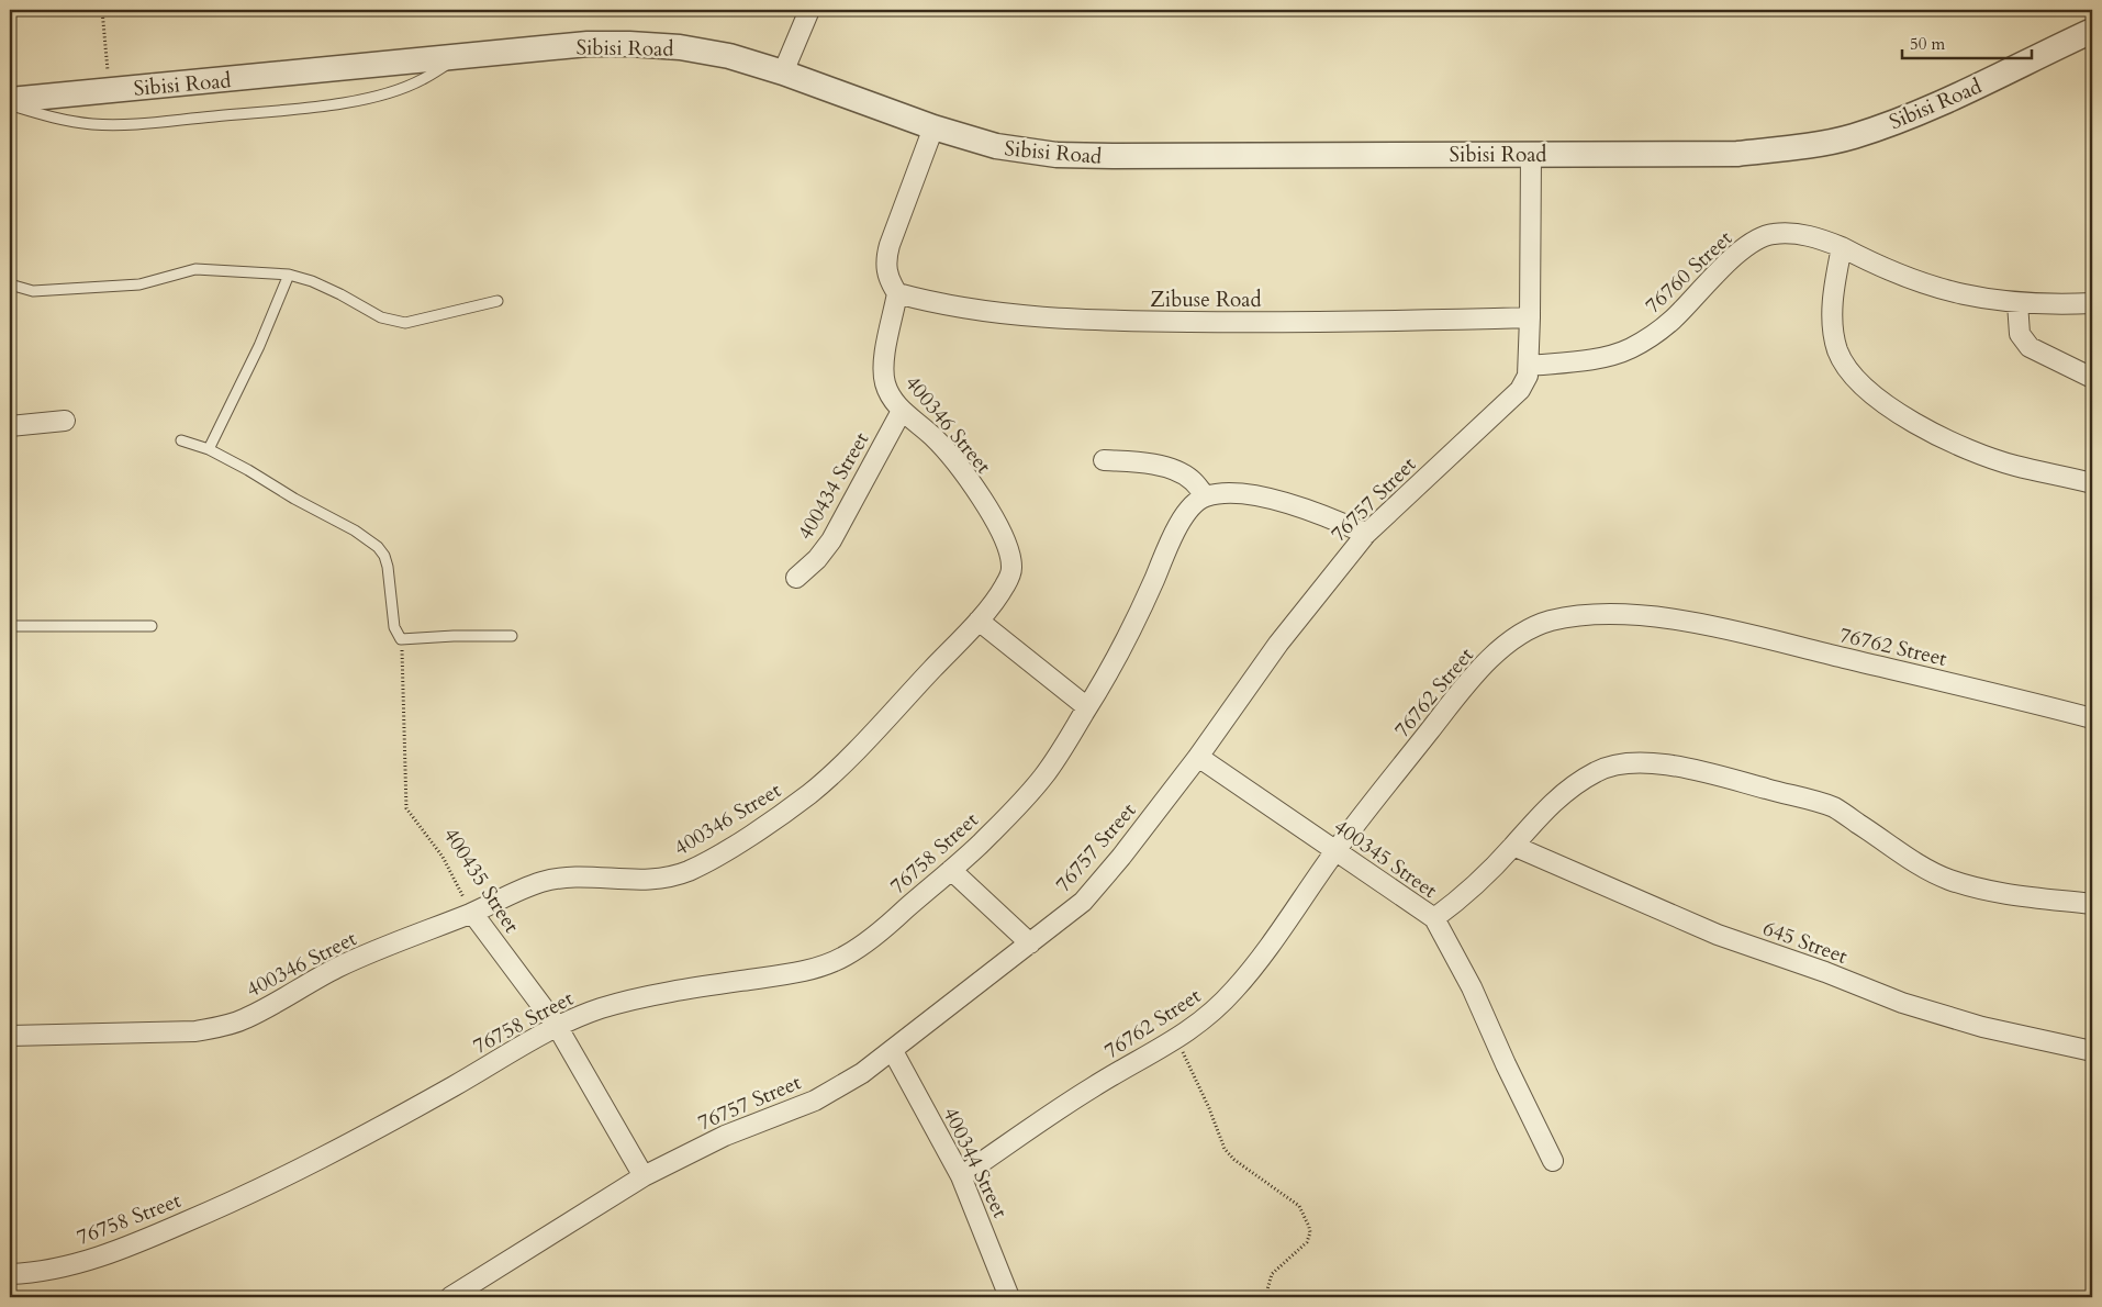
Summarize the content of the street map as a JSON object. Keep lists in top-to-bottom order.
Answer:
{
  "streets": {
    "street": [
      "Sibisi Road",
      "76760 Street",
      "Zibuse Road",
      "400346 Street",
      "400434 Street",
      "76757 Street",
      "76762 Street",
      "76758 Street",
      "400345 Street",
      "400435 Street",
      "645 Street",
      "400344 Street"
    ]
  },
  "crossings": [
    ["76760 Street", "76757 Street"],
    ["Zibuse Road", "400346 Street"],
    ["Zibuse Road", "76757 Street"],
    ["400346 Street", "400434 Street"],
    ["400346 Street", "400435 Street"],
    ["76757 Street", "400345 Street"],
    ["76757 Street", "400435 Street"],
    ["76757 Street", "400344 Street"],
    ["76762 Street", "400345 Street"],
    ["76762 Street", "400344 Street"],
    ["76758 Street", "400435 Street"]
  ],
  "scale_bar": "50 m"
}
